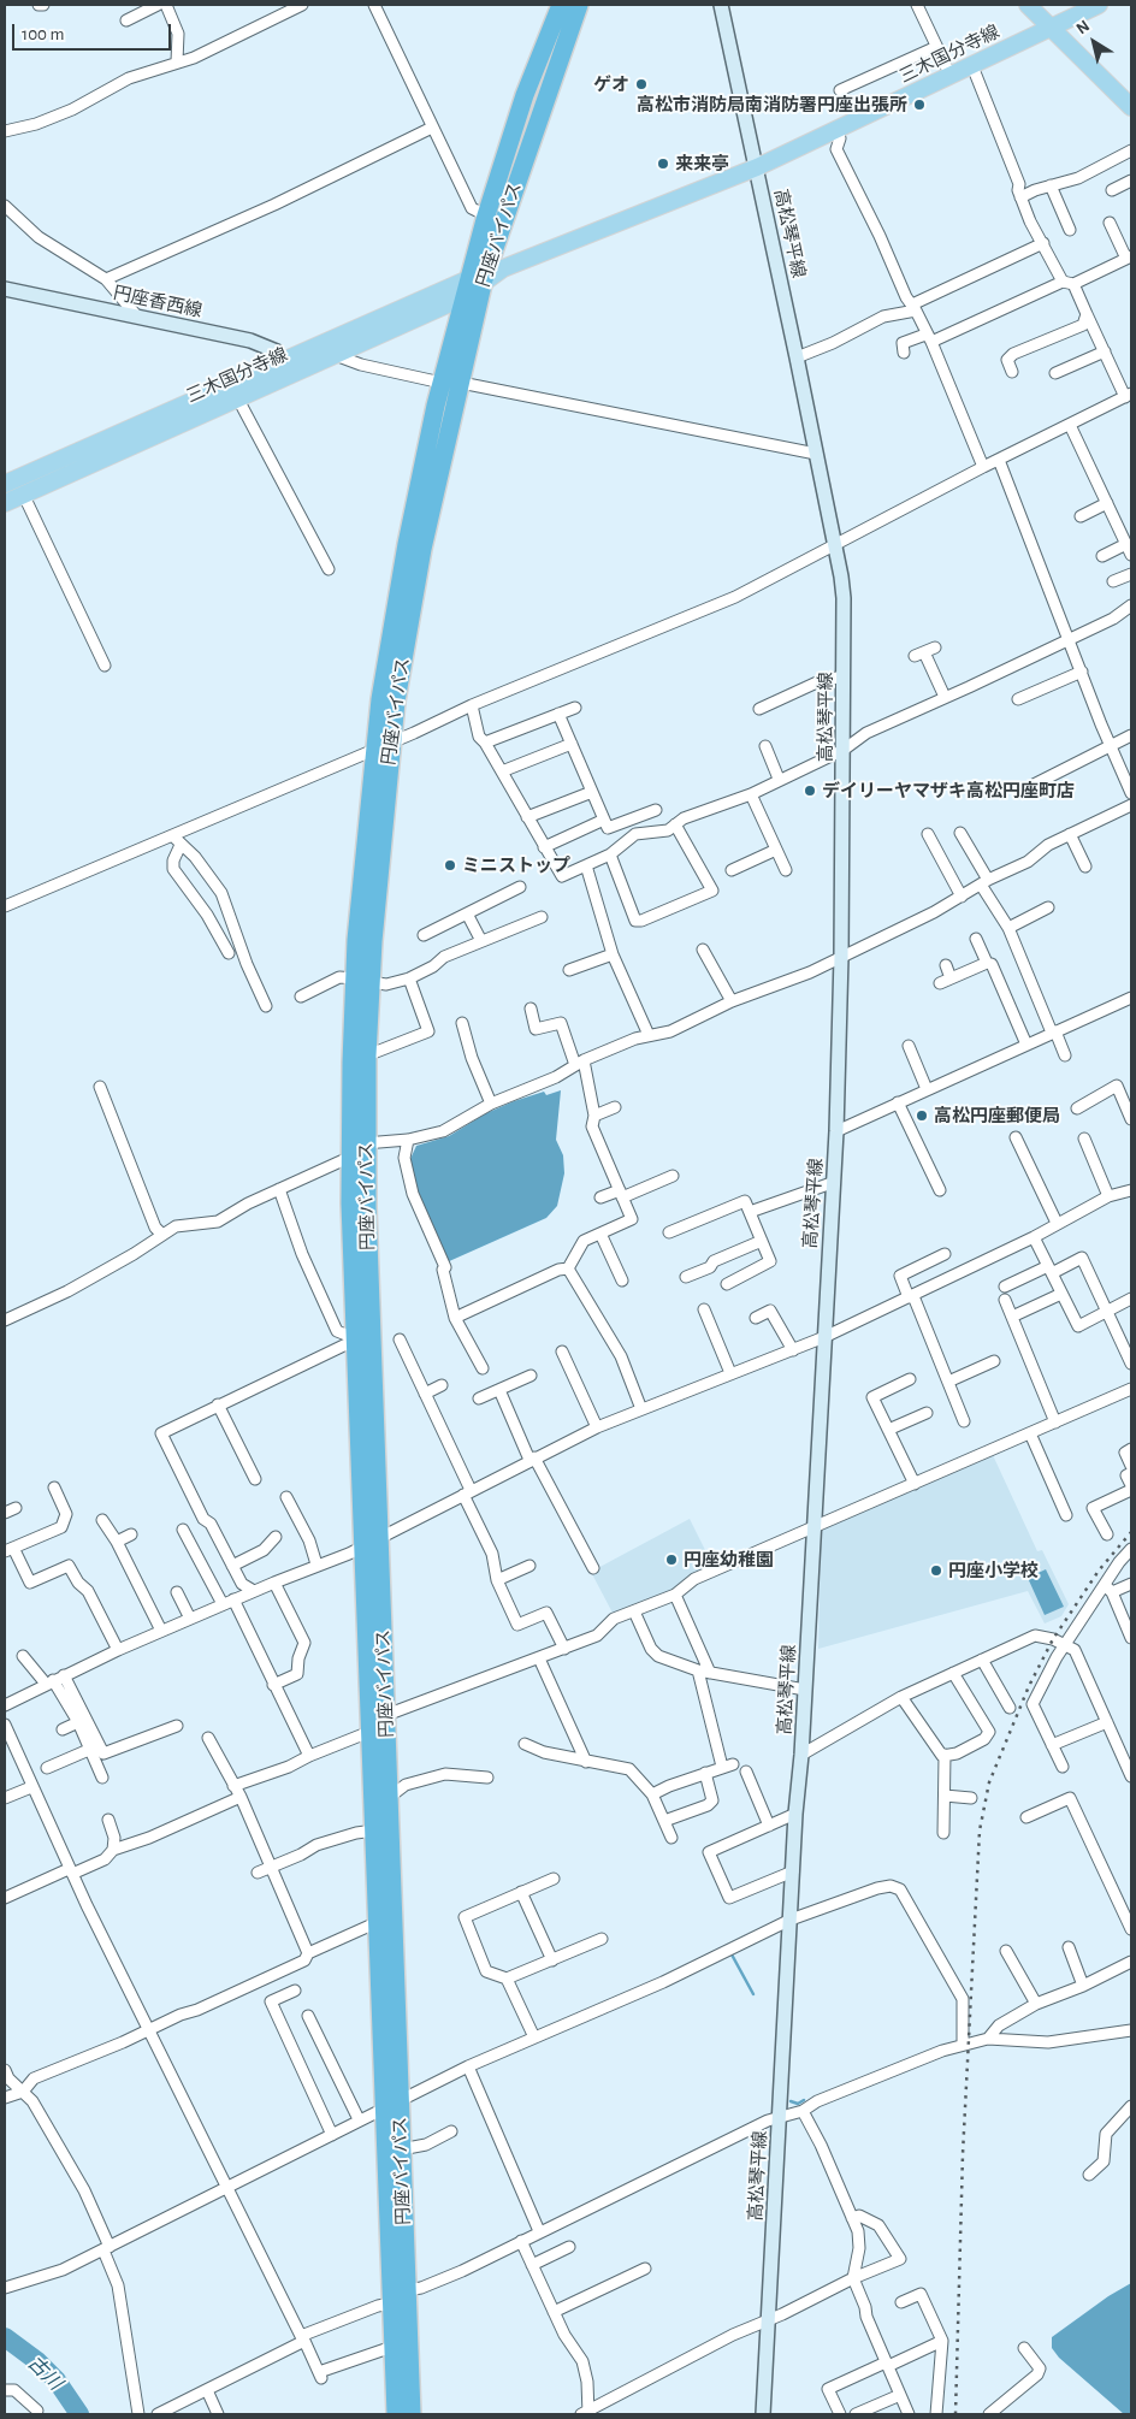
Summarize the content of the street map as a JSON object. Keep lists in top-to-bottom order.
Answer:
{
  "streets": {
    "highway": ["円座バイパス"],
    "main road": ["三木国分寺線", "高松琴平線", "円座香西線"]
  },
  "crossings": [
    ["三木国分寺線", "高松琴平線"],
    ["三木国分寺線", "円座バイパス"],
    ["三木国分寺線", "円座香西線"]
  ],
  "water": ["古川"],
  "places": [
    "ゲオ",
    "高松市消防局南消防署円座出張所",
    "来来亭",
    "デイリーヤマザキ高松円座町店",
    "ミニストップ",
    "高松円座郵便局",
    "円座幼稚園",
    "円座小学校"
  ],
  "scale_bar": "100 m",
  "north": "top left"
}
